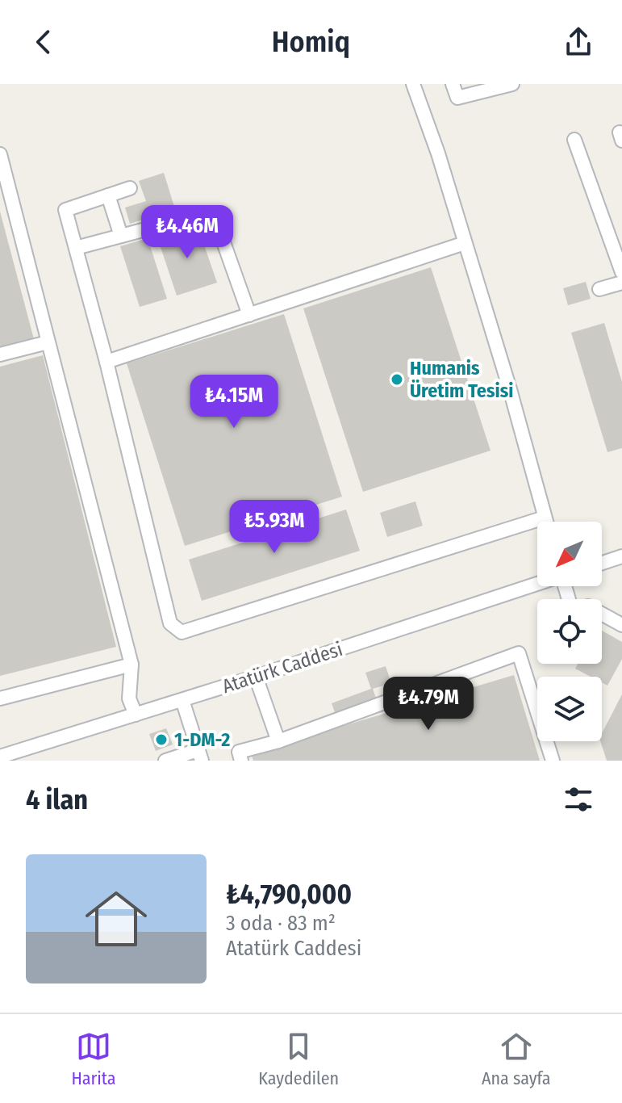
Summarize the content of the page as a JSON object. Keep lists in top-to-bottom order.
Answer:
{
  "streets": {
    "street": ["Atatürk Caddesi"]
  },
  "places": ["Humanis Üretim Tesisi", "1-DM-2"],
  "north": "bottom left",
  "page": {
    "header": "Homiq",
    "price": [
      "₺4.46M",
      "₺4.15M",
      "₺5.93M",
      "₺4.79M"
    ],
    "heading": "4 ilan",
    "list": [
      {
        "name": "₺4,790,000",
        "note": "3 oda · 83 m² · Atatürk Caddesi"
      }
    ],
    "tabs": ["Harita", "Kaydedilen", "Ana sayfa"]
  }
}
